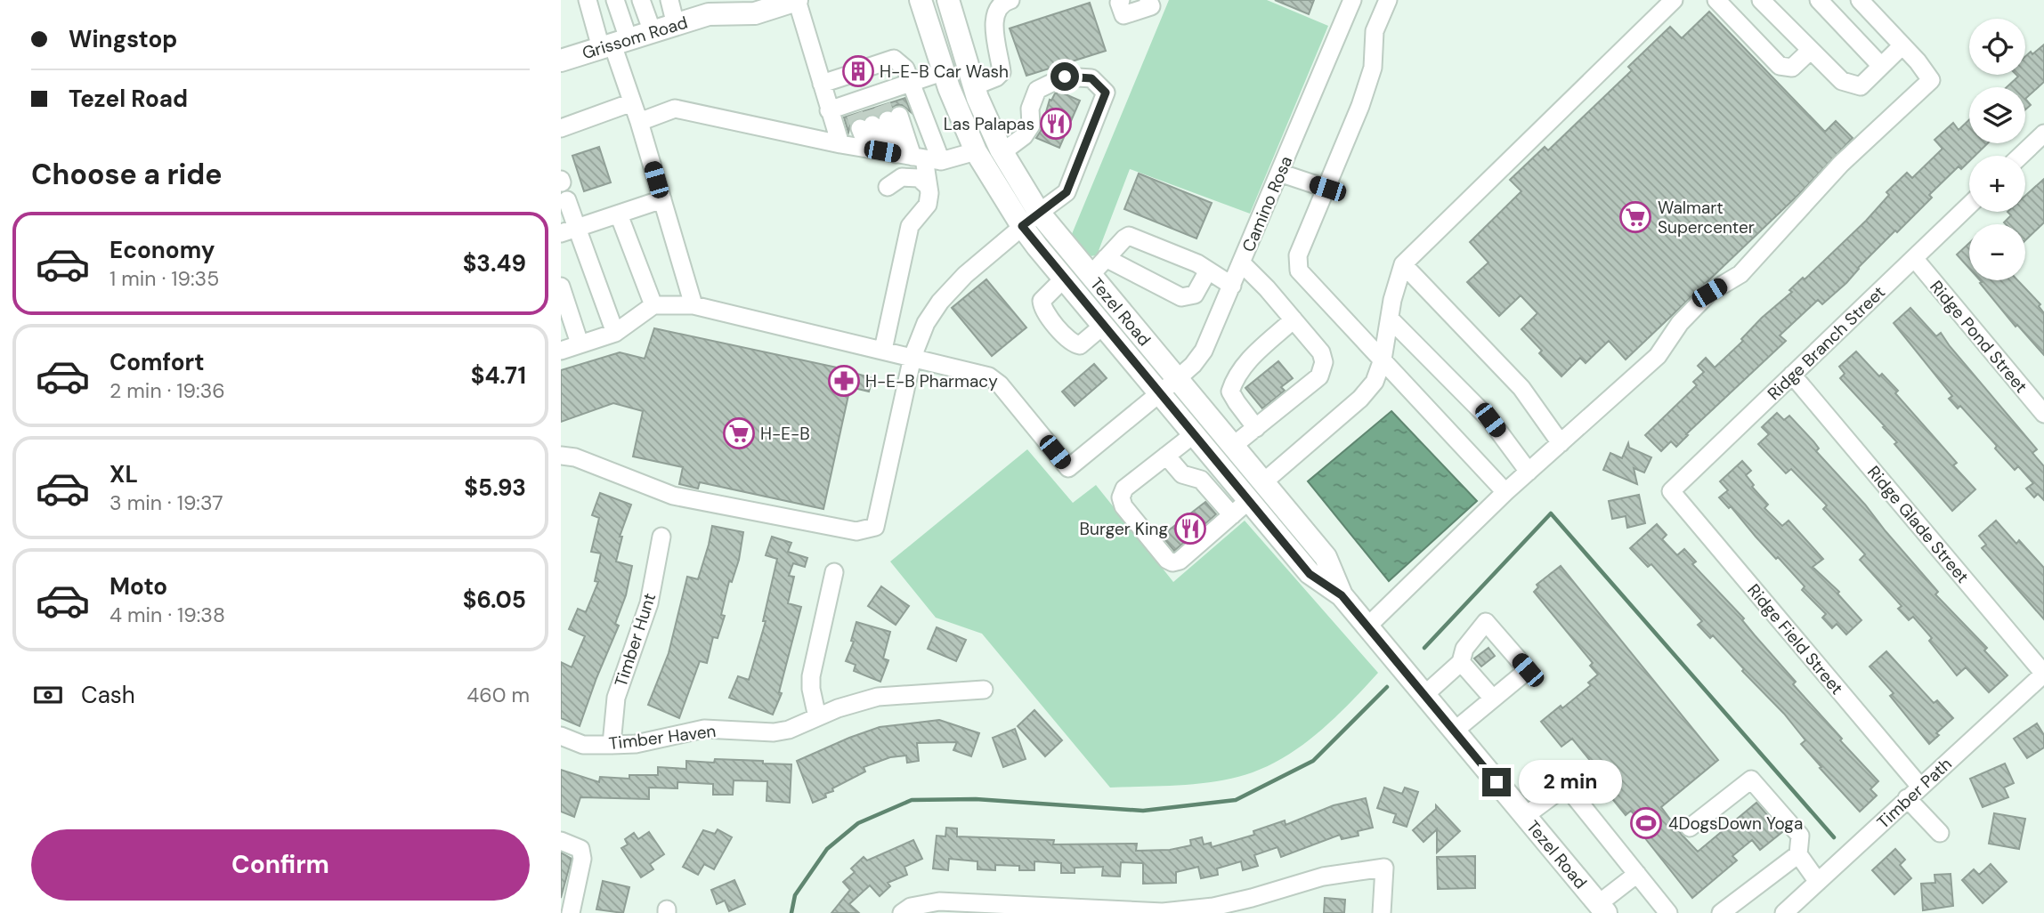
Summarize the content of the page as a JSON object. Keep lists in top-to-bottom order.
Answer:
{
  "streets": {
    "main road": ["Grissom Road", "Tezel Road"],
    "street": [
      "Camino Rosa",
      "Ridge Pond Street",
      "Ridge Branch Street",
      "Ridge Glade Street",
      "Ridge Field Street",
      "Timber Hunt",
      "Timber Haven",
      "Timber Path"
    ]
  },
  "crossings": [
    ["Camino Rosa", "Tezel Road"],
    ["Ridge Pond Street", "Ridge Branch Street"],
    ["Ridge Branch Street", "Ridge Glade Street"],
    ["Ridge Branch Street", "Ridge Field Street"],
    ["Ridge Glade Street", "Timber Path"],
    ["Ridge Field Street", "Timber Path"],
    ["Timber Hunt", "Timber Haven"]
  ],
  "places": {
    "building": ["H-E-B Car Wash"],
    "restaurant": ["Las Palapas", "Burger King"],
    "supermarket": ["Walmart Supercenter", "H-E-B"],
    "pharmacy": ["H-E-B Pharmacy"],
    "sports": ["4DogsDown Yoga"]
  },
  "page": {
    "banner": ["Wingstop", "Tezel Road"],
    "map_buttons": ["+", "−"],
    "heading": "Choose a ride",
    "list": [
      {
        "name": "Economy",
        "note": "1 min · 19:35",
        "value": "$3.49"
      },
      {
        "name": "Comfort",
        "note": "2 min · 19:36",
        "value": "$4.71"
      },
      {
        "name": "XL",
        "note": "3 min · 19:37",
        "value": "$5.93"
      },
      {
        "name": "Moto",
        "note": "4 min · 19:38",
        "value": "$6.05"
      }
    ],
    "pay": ["Cash", "460 m"],
    "bubble": "2 min",
    "buttons": "Confirm"
  }
}
